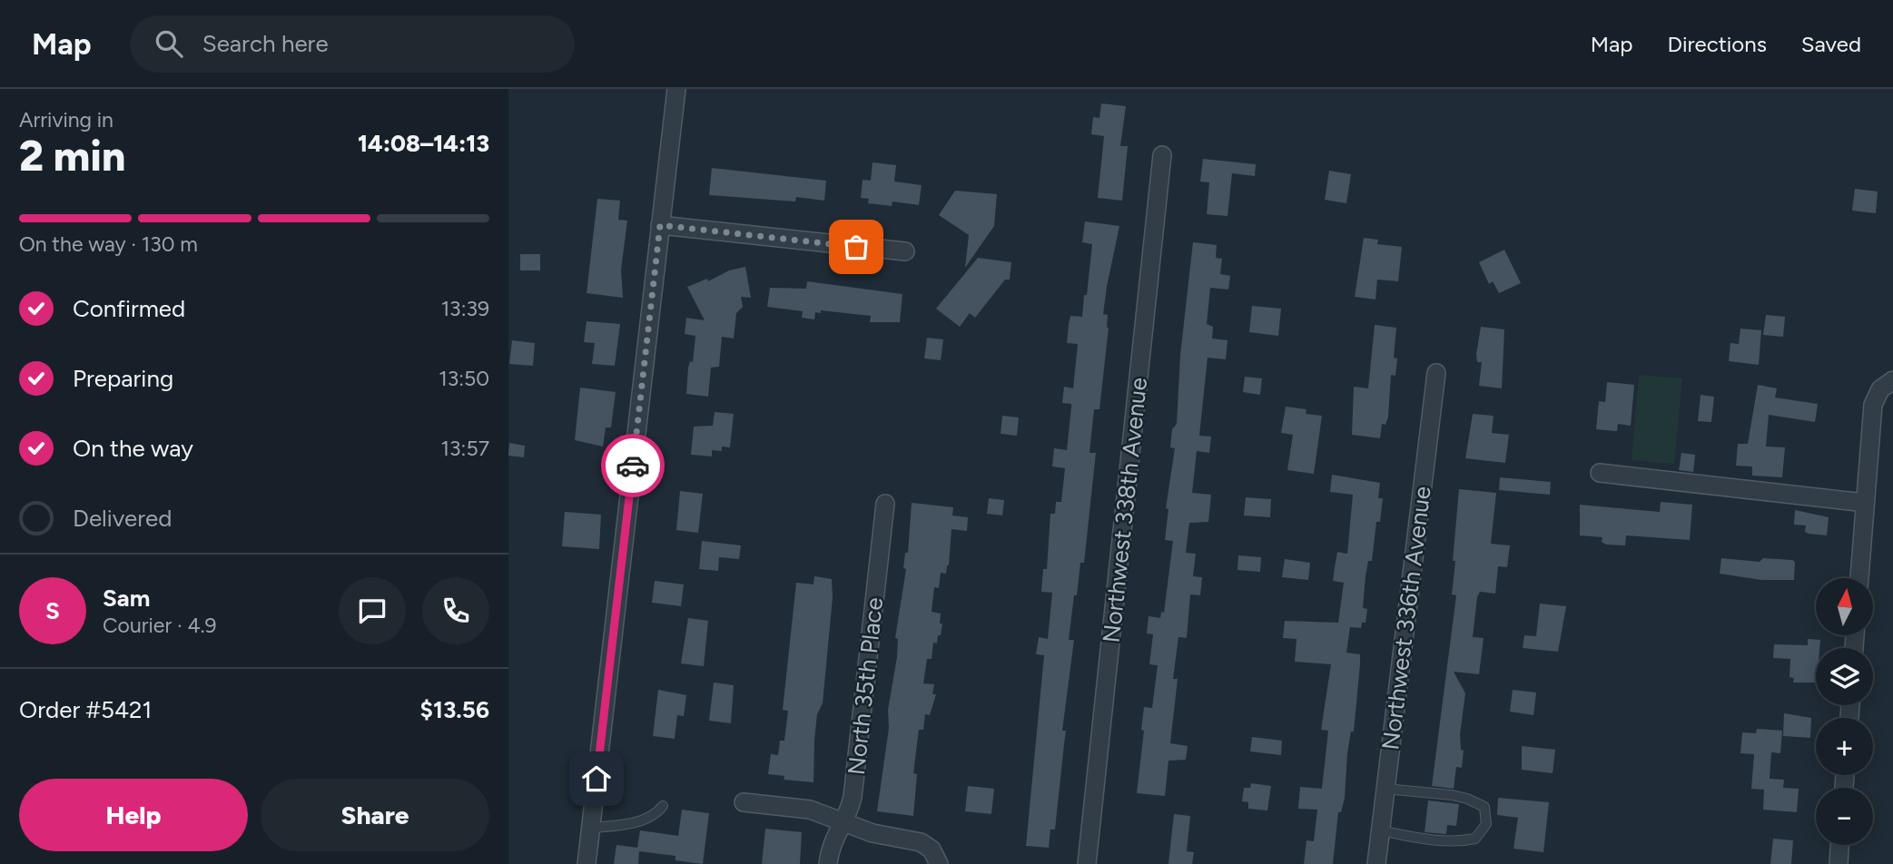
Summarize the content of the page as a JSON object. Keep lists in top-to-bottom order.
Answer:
{
  "streets": {
    "street": ["Northwest 338th Avenue", "Northwest 336th Avenue", "North 35th Place"]
  },
  "north": "top",
  "page": {
    "header": "Map",
    "search": "Search here",
    "nav": ["Map", "Directions", "Saved"],
    "heading": ["2 min", "Arriving in", "14:08–14:13"],
    "panel": [
      "Sam",
      "Courier · 4.9",
      "Order #5421",
      "$13.56"
    ],
    "bar": "On the way · 130 m",
    "list": [
      ["Confirmed", "13:39"],
      ["Preparing", "13:50"],
      ["On the way", "13:57"],
      "Delivered"
    ],
    "round": "S",
    "map_buttons": ["+", "−"],
    "buttons": ["Help", "Share"]
  }
}
